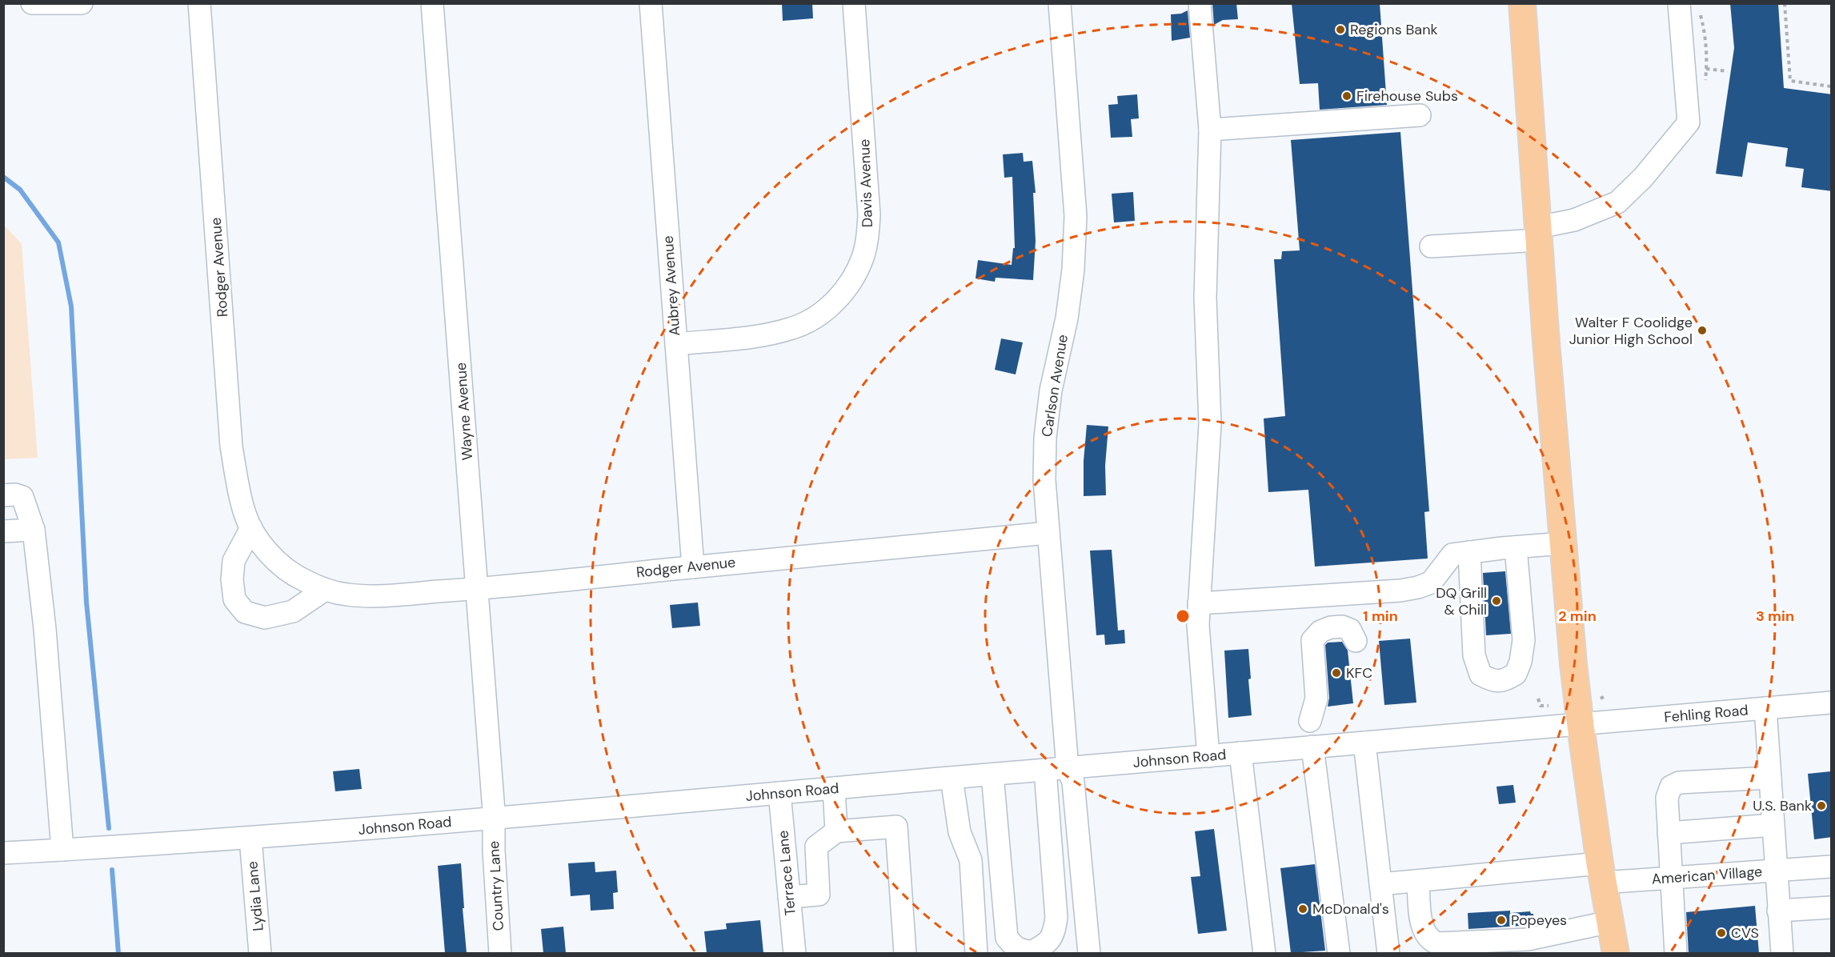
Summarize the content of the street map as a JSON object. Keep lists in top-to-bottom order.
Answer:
{
  "streets": {
    "street": [
      "Davis Avenue",
      "Rodger Avenue",
      "Aubrey Avenue",
      "Carlson Avenue",
      "Wayne Avenue",
      "Fehling Road",
      "Johnson Road",
      "Terrace Lane",
      "American Village",
      "Country Lane",
      "Lydia Lane"
    ]
  },
  "crossings": [
    ["Davis Avenue", "Aubrey Avenue"],
    ["Rodger Avenue", "Aubrey Avenue"],
    ["Rodger Avenue", "Carlson Avenue"],
    ["Rodger Avenue", "Wayne Avenue"],
    ["Carlson Avenue", "Johnson Road"],
    ["Wayne Avenue", "Johnson Road"],
    ["Wayne Avenue", "Country Lane"],
    ["Fehling Road", "Johnson Road"],
    ["Johnson Road", "Terrace Lane"],
    ["Johnson Road", "Country Lane"],
    ["Johnson Road", "Lydia Lane"]
  ],
  "places": [
    "Regions Bank",
    "Firehouse Subs",
    "Walter F Coolidge Junior High School",
    "DQ Grill & Chill",
    "KFC",
    "U.S. Bank",
    "McDonald's",
    "Popeyes",
    "CVS"
  ],
  "rings": ["1 min", "2 min", "3 min"]
}
